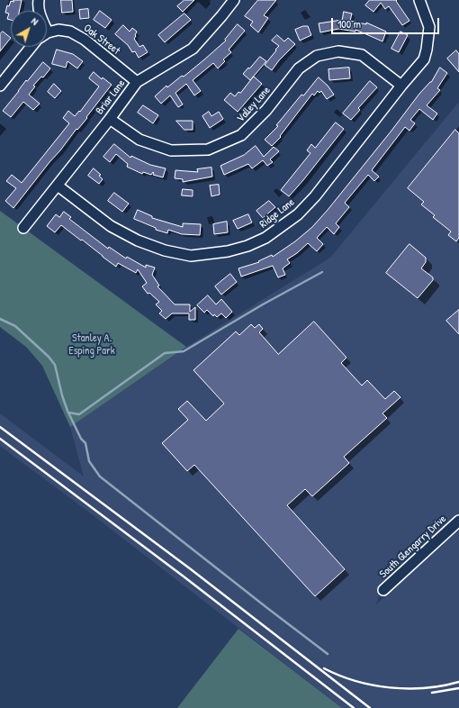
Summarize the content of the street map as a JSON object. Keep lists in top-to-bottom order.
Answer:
{
  "streets": {
    "street": [
      "Oak Street",
      "Briar Lane",
      "Valley Lane",
      "Ridge Lane",
      "South Glengarry Drive"
    ]
  },
  "crossings": [
    ["Oak Street", "Briar Lane"],
    ["Briar Lane", "Valley Lane"],
    ["Briar Lane", "Ridge Lane"],
    ["Valley Lane", "Ridge Lane"]
  ],
  "parks": ["Stanley A. Esping Park"],
  "scale_bar": "100 m",
  "north": "top right"
}
